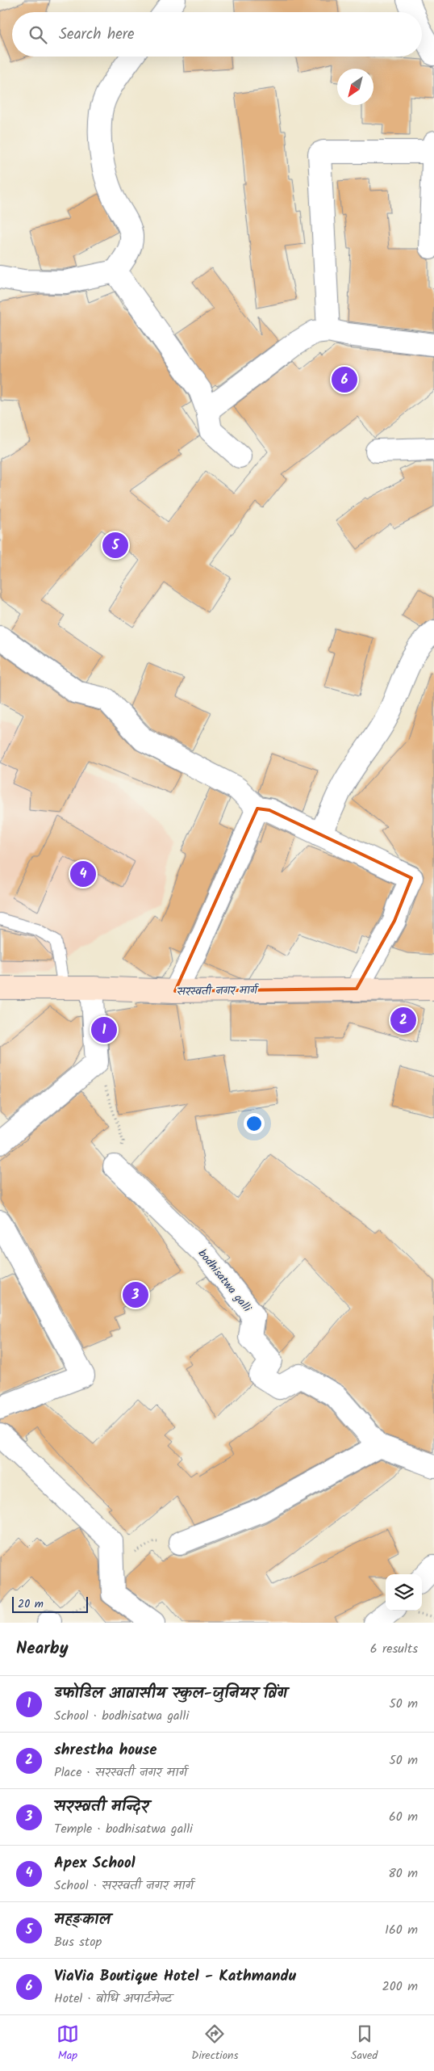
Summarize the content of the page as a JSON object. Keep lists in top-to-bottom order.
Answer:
{
  "streets": {
    "main road": ["सरस्वती नगर मार्ग"],
    "street": ["bodhisatwa galli"]
  },
  "scale_bar": "20 m",
  "north": "bottom left",
  "page": {
    "search": "Search here",
    "pins": [
      "6",
      "5",
      "4",
      "2",
      "1",
      "3"
    ],
    "scale": "20 m",
    "heading": ["Nearby", "6 results"],
    "list": [
      {
        "mark": "1",
        "name": "डफोडिल आवासीय स्कुल-जुनियर विंग",
        "note": "School · bodhisatwa galli",
        "value": "50 m"
      },
      {
        "mark": "2",
        "name": "shrestha house",
        "note": "Place · सरस्वती नगर मार्ग",
        "value": "50 m"
      },
      {
        "mark": "3",
        "name": "सरस्वती मन्दिर",
        "note": "Temple · bodhisatwa galli",
        "value": "60 m"
      },
      {
        "mark": "4",
        "name": "Apex School",
        "note": "School · सरस्वती नगर मार्ग",
        "value": "80 m"
      },
      {
        "mark": "5",
        "name": "महङ्काल",
        "note": "Bus stop",
        "value": "160 m"
      },
      {
        "mark": "6",
        "name": "ViaVia Boutique Hotel - Kathmandu",
        "note": "Hotel · बोधि अपार्टमेन्ट",
        "value": "200 m"
      }
    ],
    "nav": ["Map", "Directions", "Saved"]
  }
}
